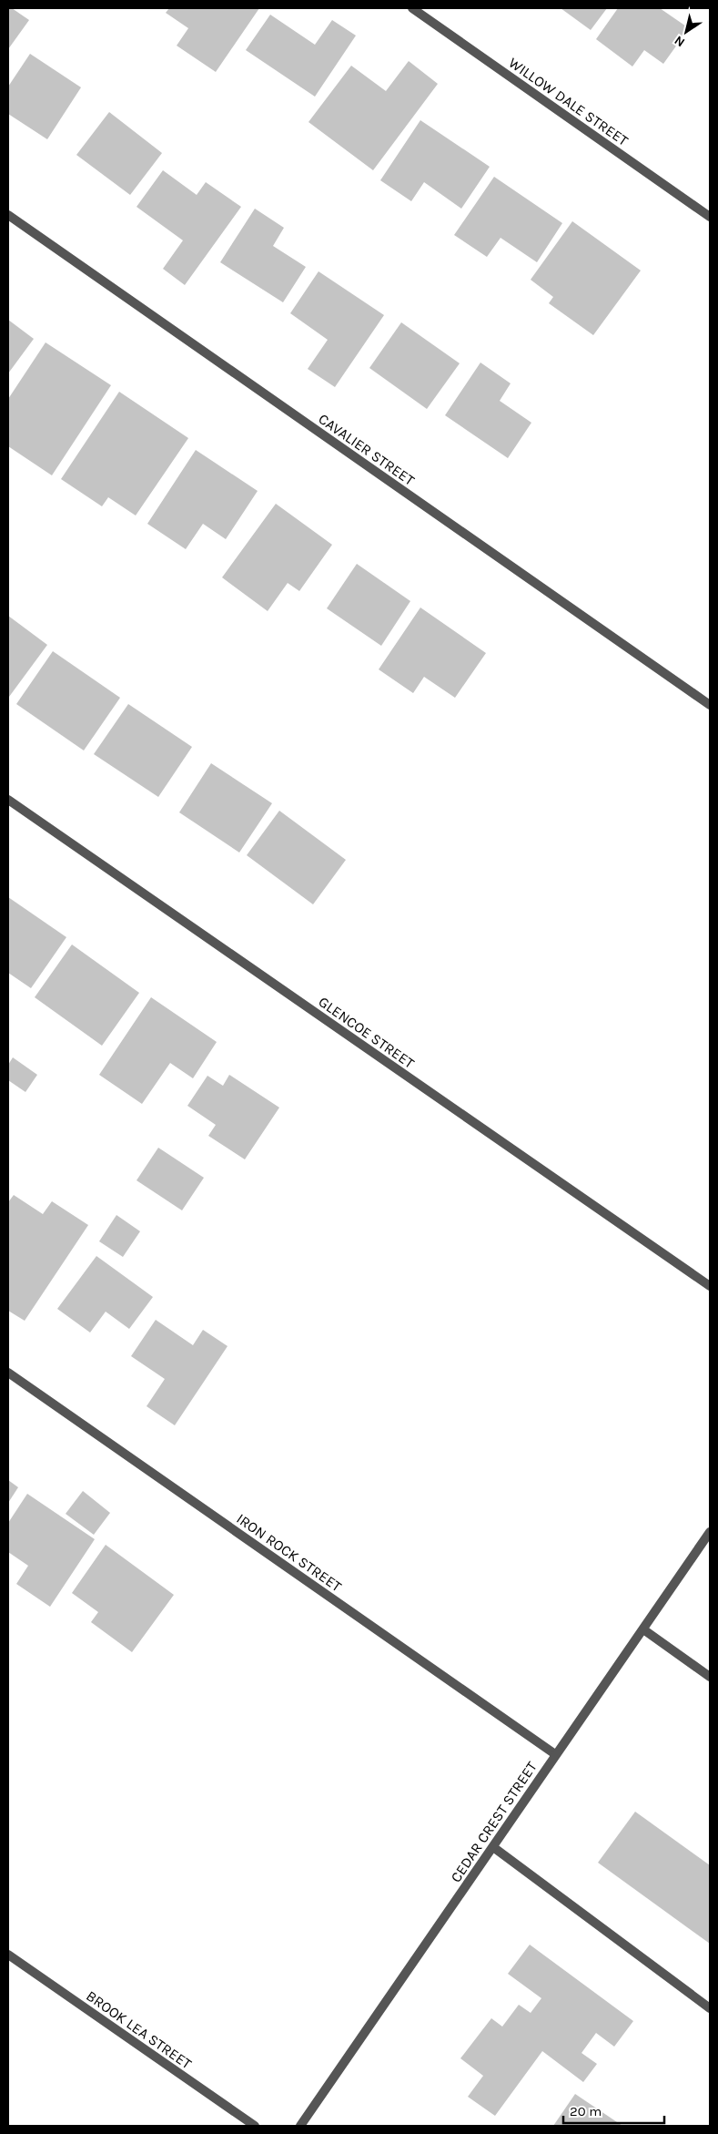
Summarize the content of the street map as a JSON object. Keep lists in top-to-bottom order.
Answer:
{
  "streets": {
    "street": [
      "WILLOW DALE STREET",
      "CAVALIER STREET",
      "GLENCOE STREET",
      "IRON ROCK STREET",
      "CEDAR CREST STREET",
      "BROOK LEA STREET"
    ]
  },
  "crossings": [
    ["IRON ROCK STREET", "CEDAR CREST STREET"]
  ],
  "scale_bar": "20 m",
  "north": "bottom left"
}
